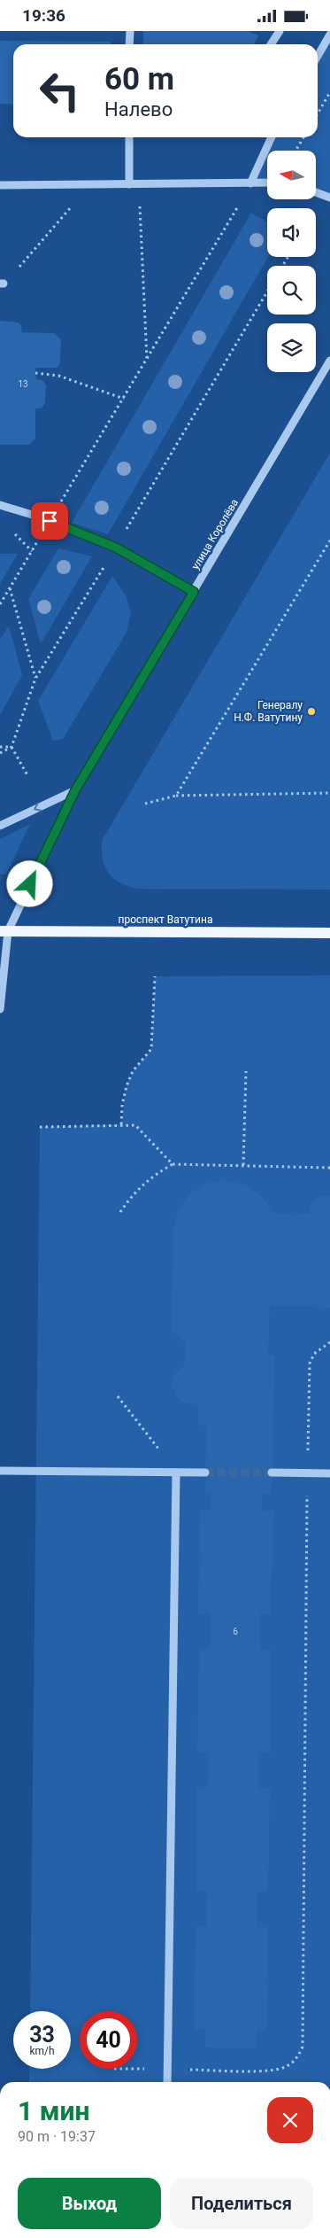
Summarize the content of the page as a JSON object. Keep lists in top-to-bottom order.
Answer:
{
  "streets": {
    "main road": ["проспект Ватутина"],
    "street": ["улица Королёва"]
  },
  "crossings": [
    ["улица Королёва", "проспект Ватутина"]
  ],
  "places": ["Генералу Н.Ф. Ватутину"],
  "house_numbers": ["13", "6"],
  "north": "left",
  "page": {
    "status": "19:36",
    "turn": ["60 m", "Налево"],
    "speed": "33 km/h",
    "limit": "40",
    "heading": ["1 мин", "90 m · 19:37"],
    "buttons": ["Выход", "Поделиться"]
  }
}
